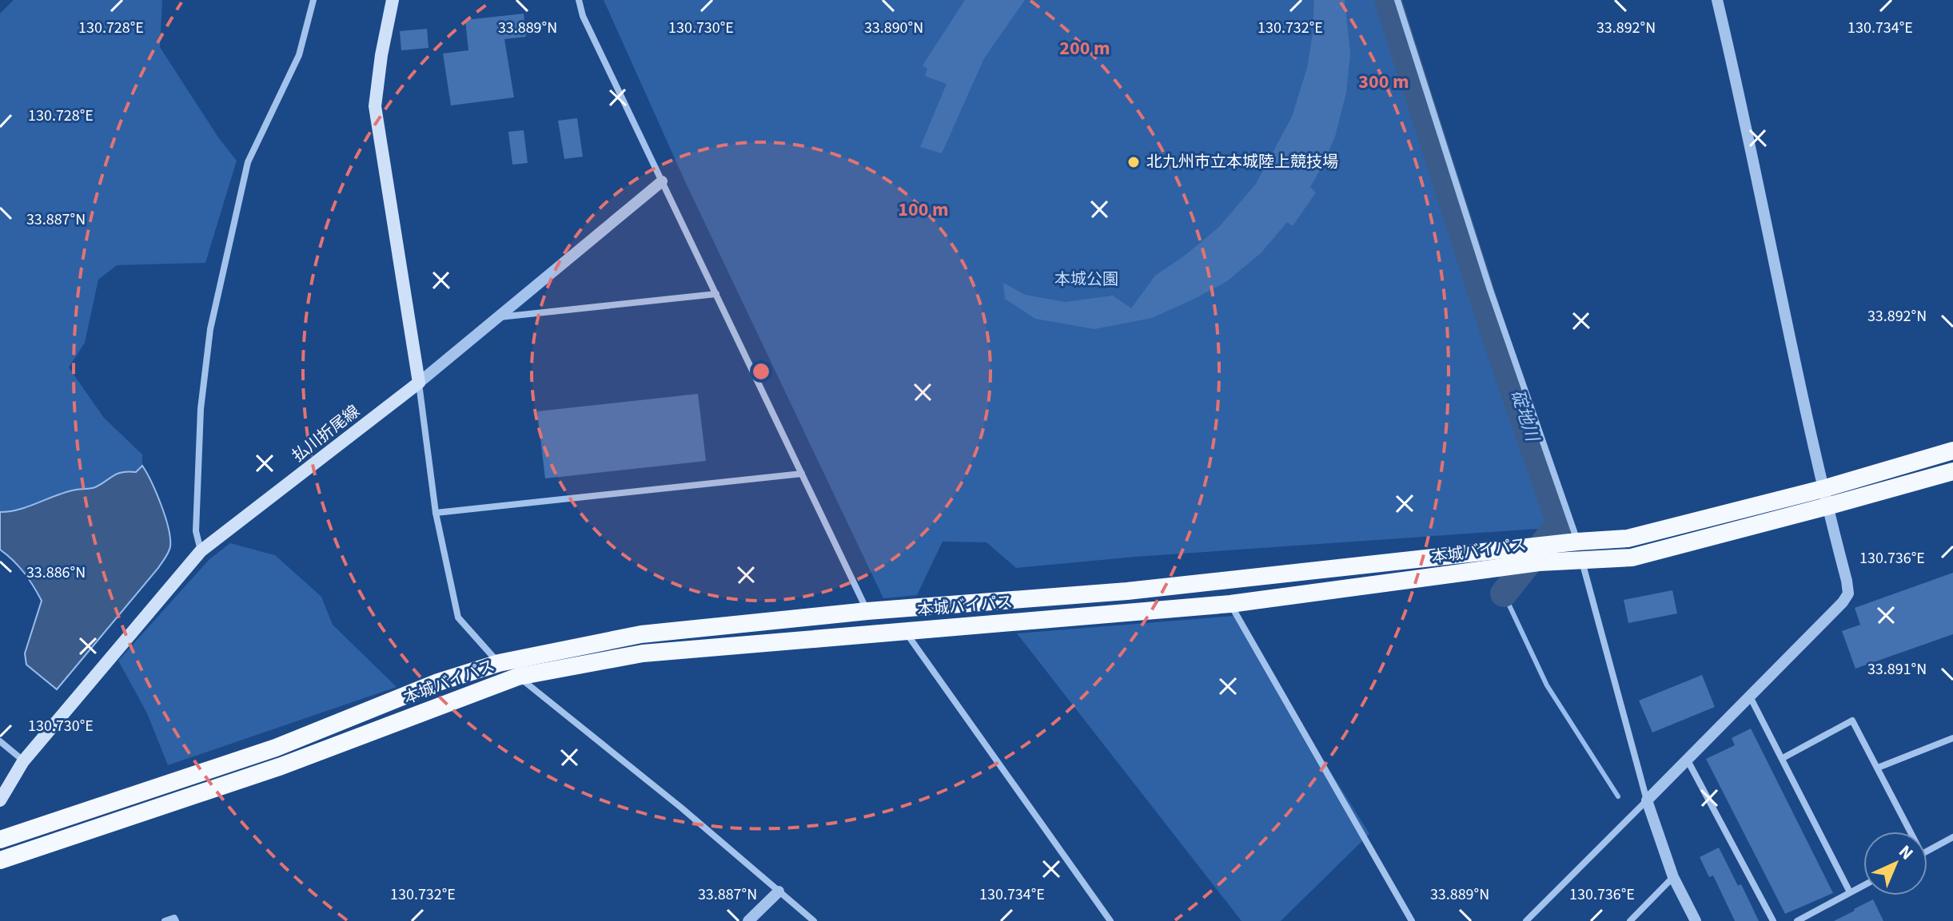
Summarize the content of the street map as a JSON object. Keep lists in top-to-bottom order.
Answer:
{
  "streets": {
    "highway": ["本城バイパス"],
    "main road": ["払川折尾線"]
  },
  "water": ["碇地川"],
  "parks": ["本城公園"],
  "places": ["北九州市立本城陸上競技場"],
  "north": "top right",
  "coordinates": [
    "33.889°N",
    "33.890°N",
    "33.892°N",
    "130.728°E",
    "130.730°E",
    "130.732°E",
    "130.734°E",
    "33.887°N",
    "130.736°E",
    "33.886°N",
    "33.891°N"
  ],
  "rings": ["200 m", "300 m", "100 m"]
}
